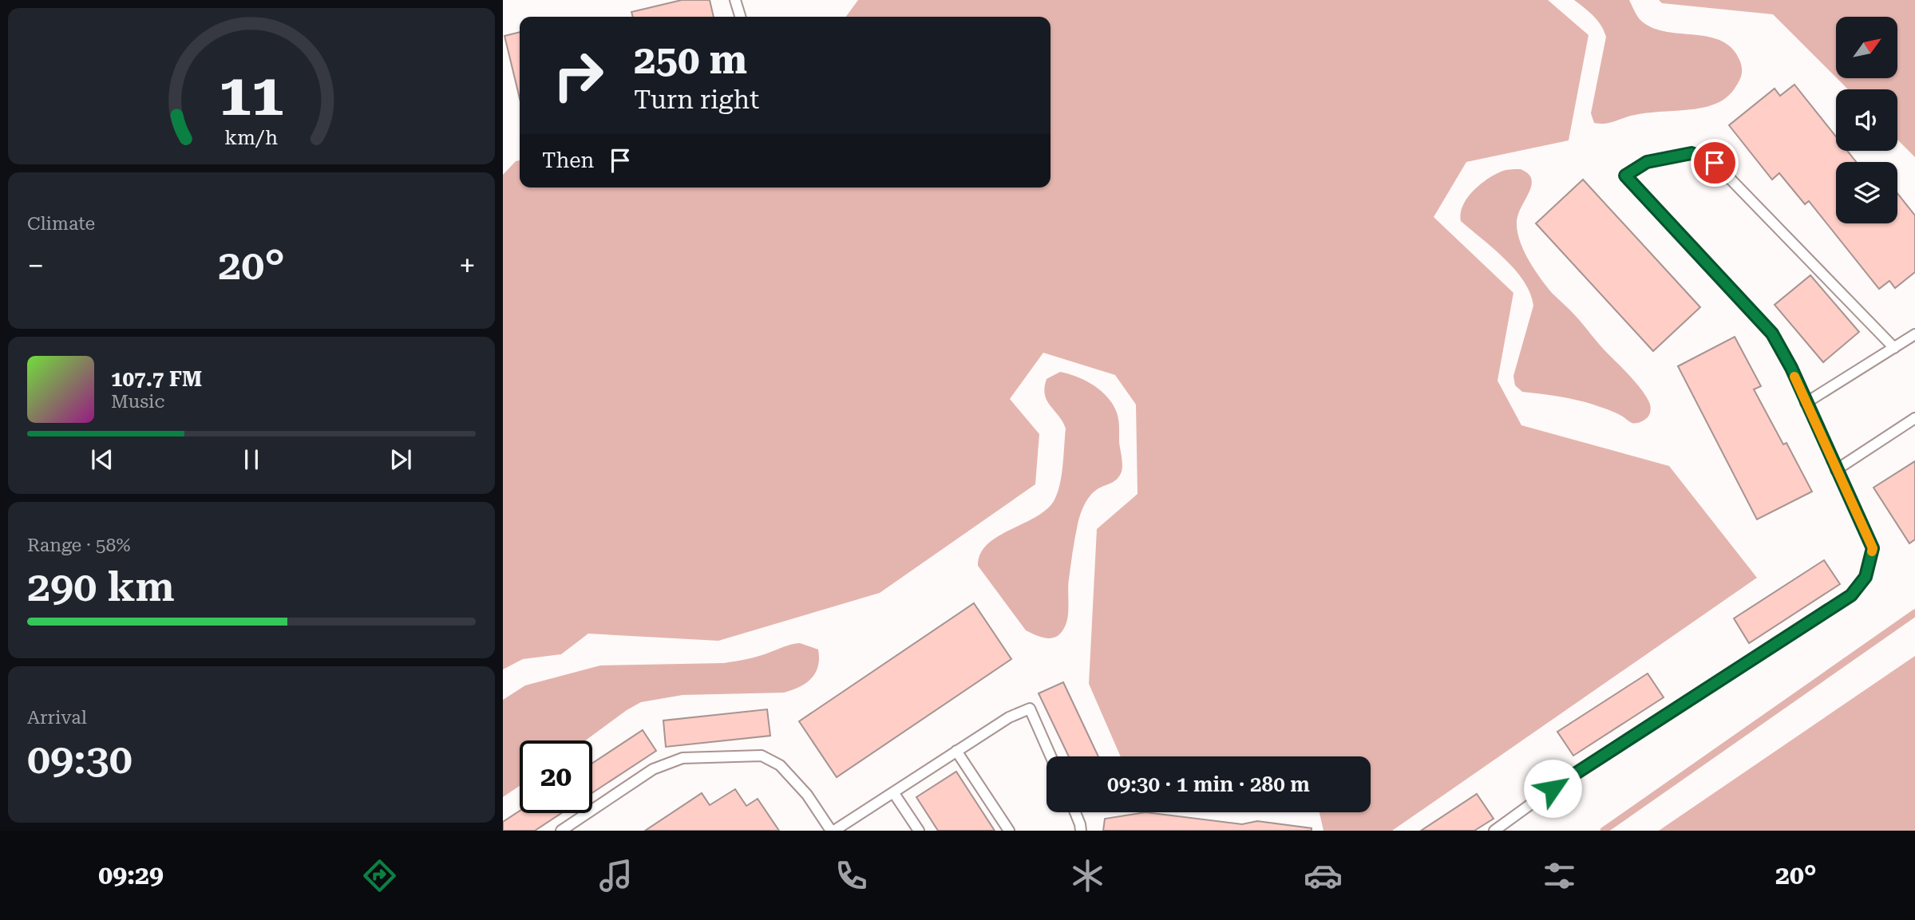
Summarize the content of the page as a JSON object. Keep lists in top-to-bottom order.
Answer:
{
  "north": "top right",
  "page": {
    "turn": ["250 m", "Turn right"],
    "then": "Then",
    "tile": [
      "Climate",
      ["Range · 58%", "290 km"],
      ["Arrival", "09:30"]
    ],
    "heat": ["−", "20°", "+"],
    "song": ["107.7 FM", "Music"],
    "limit": "20",
    "trip": "09:30 · 1 min · 280 m",
    "tabs": ["09:29", "20°"],
    "gauge": ["11", "km/h"]
  }
}
